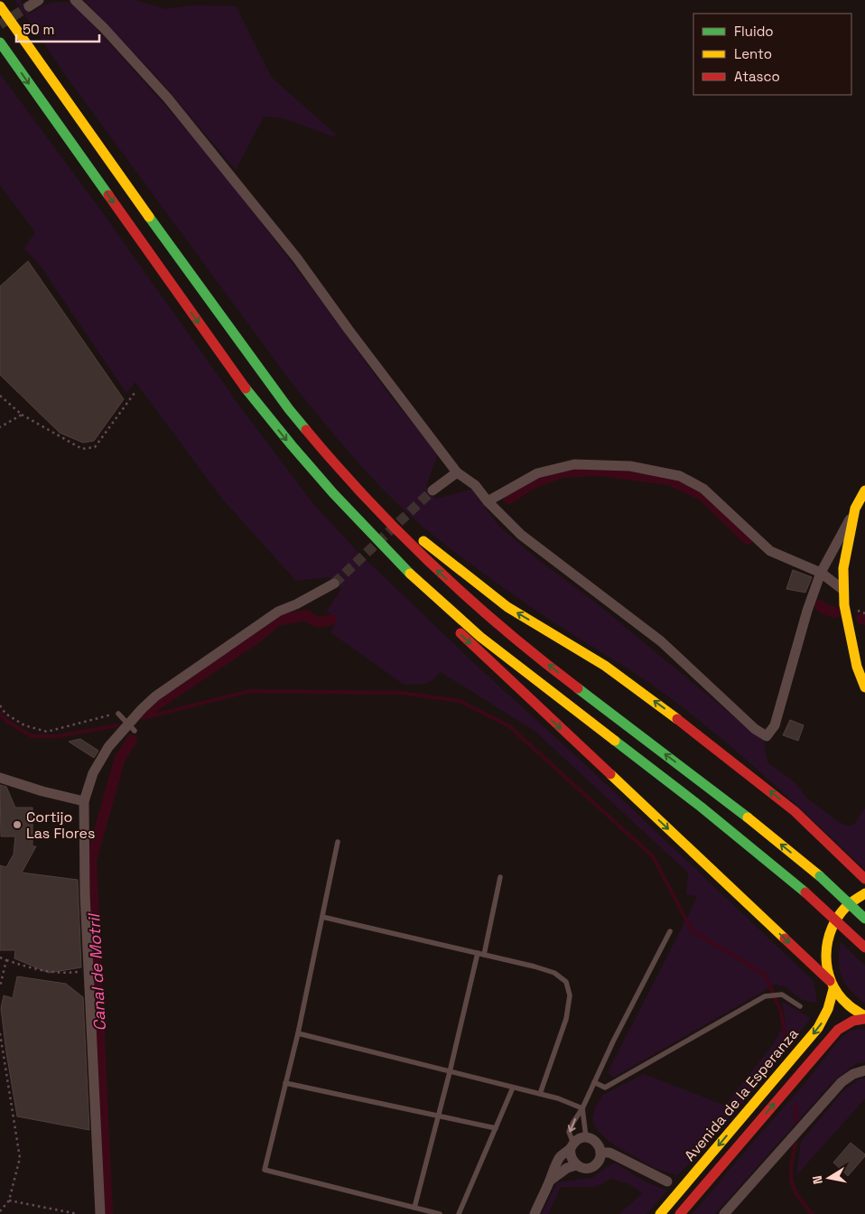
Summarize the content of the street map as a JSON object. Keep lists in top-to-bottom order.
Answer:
{
  "streets": {
    "main road": ["Avenida de la Esperanza"]
  },
  "water": ["Canal de Motril"],
  "places": ["Cortijo Las Flores"],
  "legend": ["Fluido", "Lento", "Atasco"],
  "scale_bar": "50 m",
  "north": "left"
}
